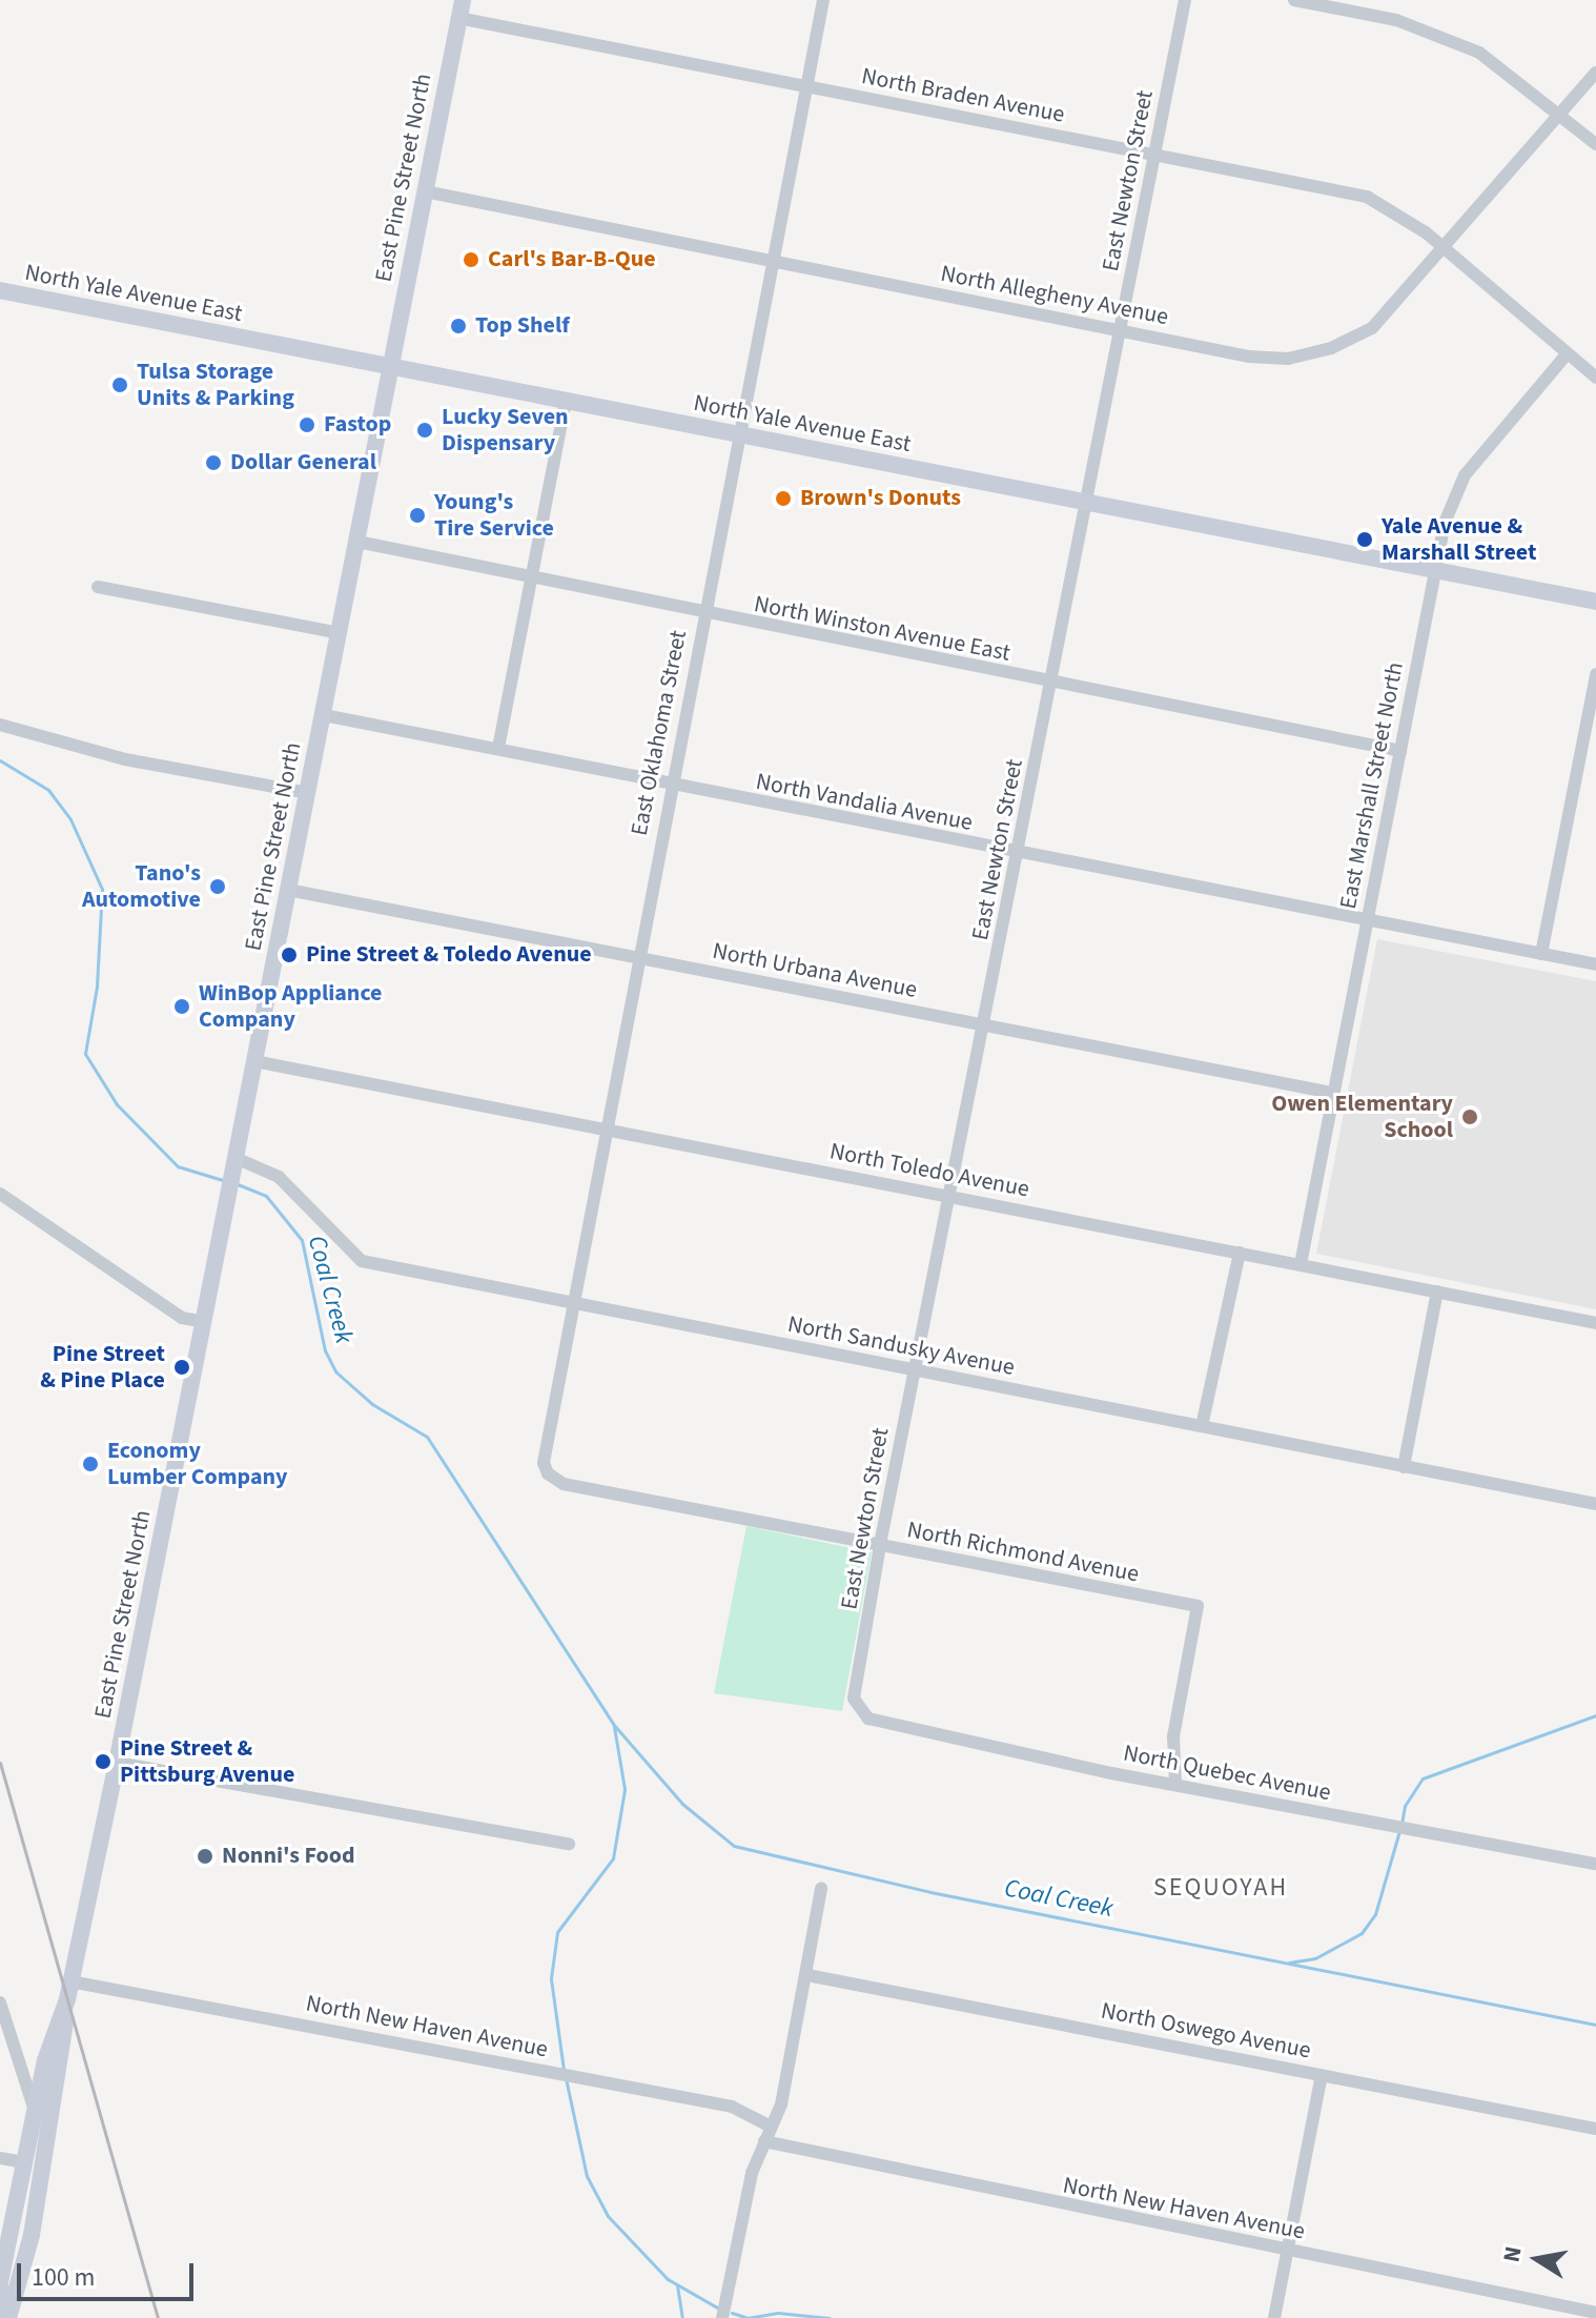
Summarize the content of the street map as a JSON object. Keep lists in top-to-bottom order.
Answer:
{
  "streets": {
    "main road": ["East Pine Street North", "North Yale Avenue East"],
    "street": [
      "North Braden Avenue",
      "East Newton Street",
      "North Allegheny Avenue",
      "North Winston Avenue East",
      "East Oklahoma Street",
      "East Marshall Street North",
      "North Vandalia Avenue",
      "North Urbana Avenue",
      "North Toledo Avenue",
      "North Sandusky Avenue",
      "North Richmond Avenue",
      "North Quebec Avenue",
      "North New Haven Avenue",
      "North Oswego Avenue"
    ]
  },
  "crossings": [
    ["North Braden Avenue", "East Pine Street North"],
    ["North Braden Avenue", "East Newton Street"],
    ["North Braden Avenue", "North Allegheny Avenue"],
    ["North Braden Avenue", "East Oklahoma Street"],
    ["East Pine Street North", "North Yale Avenue East"],
    ["East Pine Street North", "North Allegheny Avenue"],
    ["East Pine Street North", "North Winston Avenue East"],
    ["East Pine Street North", "North Vandalia Avenue"],
    ["East Pine Street North", "North Urbana Avenue"],
    ["East Pine Street North", "North Toledo Avenue"],
    ["East Pine Street North", "North Sandusky Avenue"],
    ["East Pine Street North", "North New Haven Avenue"],
    ["East Newton Street", "North Yale Avenue East"],
    ["East Newton Street", "North Allegheny Avenue"],
    ["East Newton Street", "North Winston Avenue East"],
    ["East Newton Street", "North Vandalia Avenue"],
    ["East Newton Street", "North Urbana Avenue"],
    ["East Newton Street", "North Toledo Avenue"],
    ["East Newton Street", "North Sandusky Avenue"],
    ["East Newton Street", "North Richmond Avenue"],
    ["East Newton Street", "North Quebec Avenue"],
    ["North Yale Avenue East", "East Oklahoma Street"],
    ["North Yale Avenue East", "East Marshall Street North"],
    ["North Allegheny Avenue", "East Oklahoma Street"],
    ["North Winston Avenue East", "East Oklahoma Street"],
    ["North Winston Avenue East", "East Marshall Street North"],
    ["East Oklahoma Street", "North Vandalia Avenue"],
    ["East Oklahoma Street", "North Urbana Avenue"],
    ["East Oklahoma Street", "North Toledo Avenue"],
    ["East Oklahoma Street", "North Sandusky Avenue"],
    ["East Oklahoma Street", "North Richmond Avenue"],
    ["East Marshall Street North", "North Vandalia Avenue"],
    ["East Marshall Street North", "North Urbana Avenue"],
    ["East Marshall Street North", "North Toledo Avenue"],
    ["North Richmond Avenue", "North Quebec Avenue"]
  ],
  "districts": ["SEQUOYAH"],
  "water": ["Coal Creek"],
  "places": [
    "Carl's Bar-B-Que",
    "Top Shelf",
    "Tulsa Storage Units & Parking",
    "Fastop",
    "Lucky Seven Dispensary",
    "Dollar General",
    "Brown's Donuts",
    "Young's Tire Service",
    "Yale Avenue & Marshall Street",
    "Tano's Automotive",
    "Pine Street & Toledo Avenue",
    "WinBop Appliance Company",
    "Owen Elementary School",
    "Pine Street & Pine Place",
    "Economy Lumber Company",
    "Pine Street & Pittsburg Avenue",
    "Nonni's Food"
  ],
  "scale_bar": "100 m",
  "north": "left"
}
